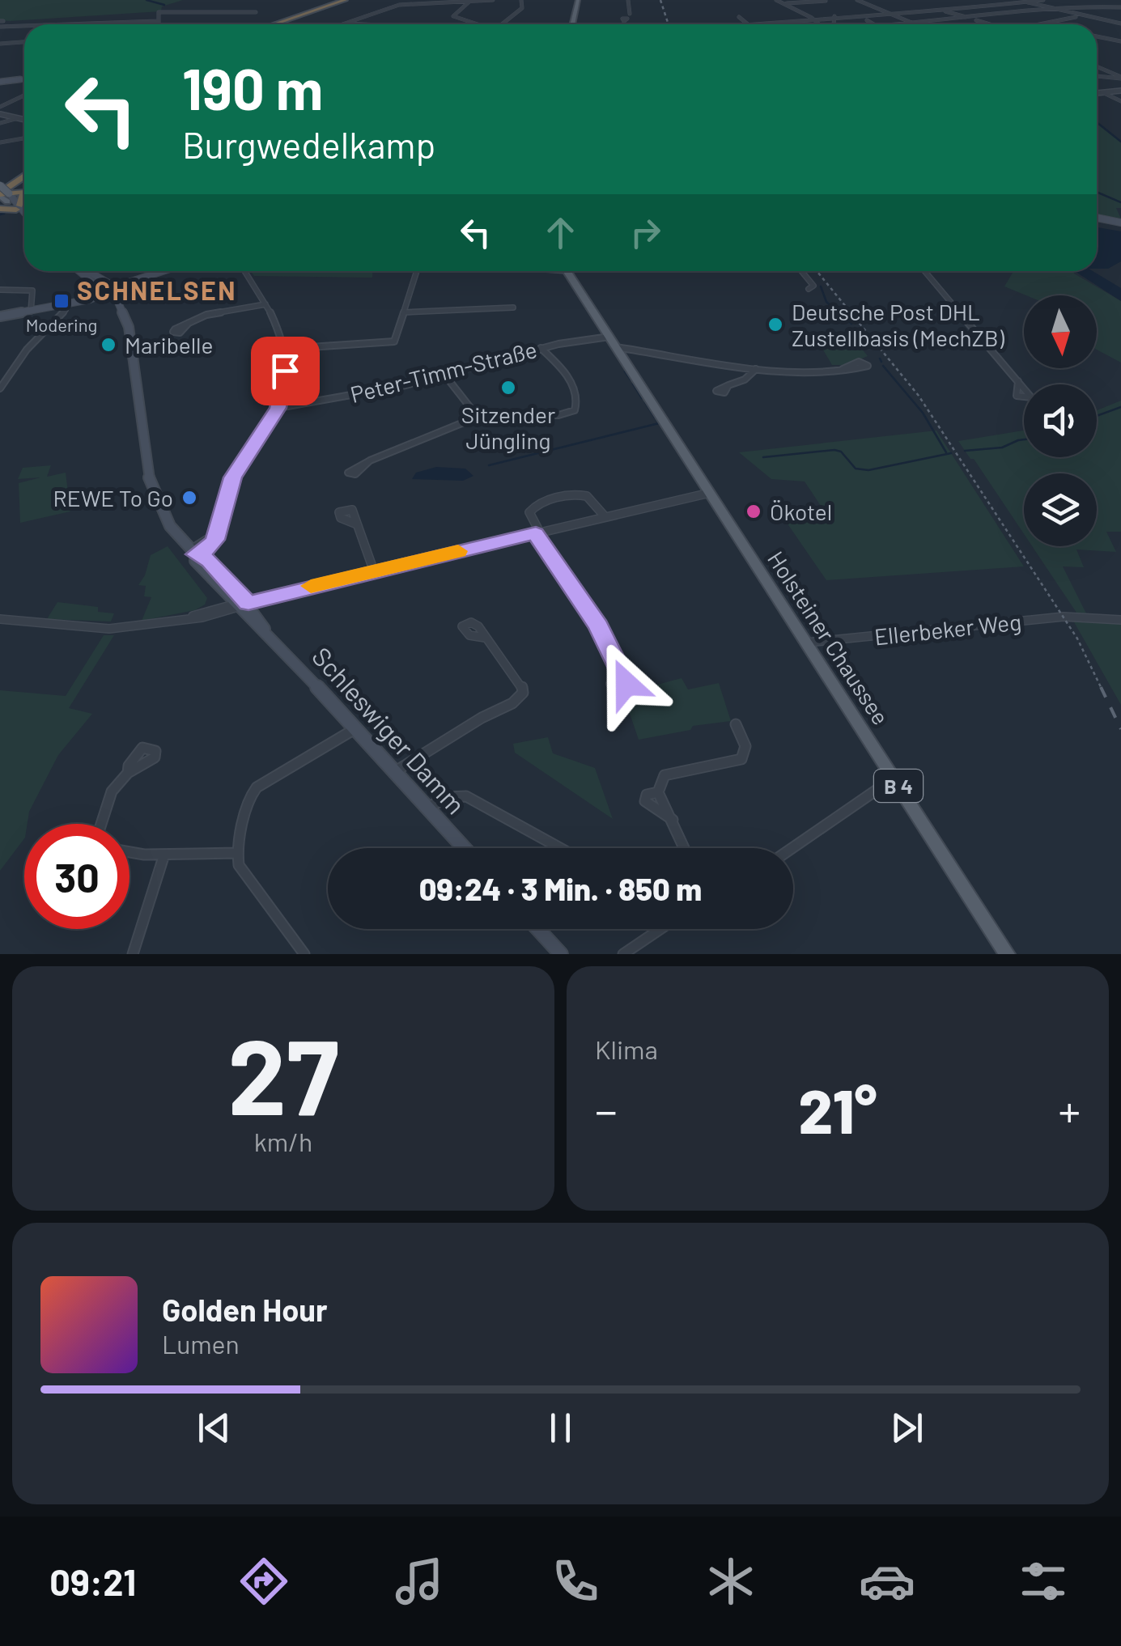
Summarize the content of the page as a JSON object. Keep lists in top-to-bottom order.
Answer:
{
  "streets": {
    "main road": ["Holsteiner Chaussee", "Schleswiger Damm", "B 4"],
    "street": ["Peter-Timm-Straße", "Ellerbeker Weg"]
  },
  "crossings": [
    ["Peter-Timm-Straße", "Holsteiner Chaussee"],
    ["Ellerbeker Weg", "Holsteiner Chaussee"]
  ],
  "districts": ["SCHNELSEN"],
  "places": {
    "transit": ["Modering"],
    "other": [
      "Deutsche Post DHL Zustellbasis (MechZB)",
      "Maribelle",
      "Sitzender Jüngling",
      "REWE To Go",
      "Ökotel"
    ]
  },
  "north": "bottom",
  "page": {
    "turn": ["190 m", "Burgwedelkamp"],
    "limit": "30",
    "trip": "09:24 · 3 Min. · 850 m",
    "tile": [
      ["27", "km/h"],
      "Klima"
    ],
    "heat": ["−", "21°", "+"],
    "song": ["Golden Hour", "Lumen"],
    "tabs": "09:21"
  }
}
